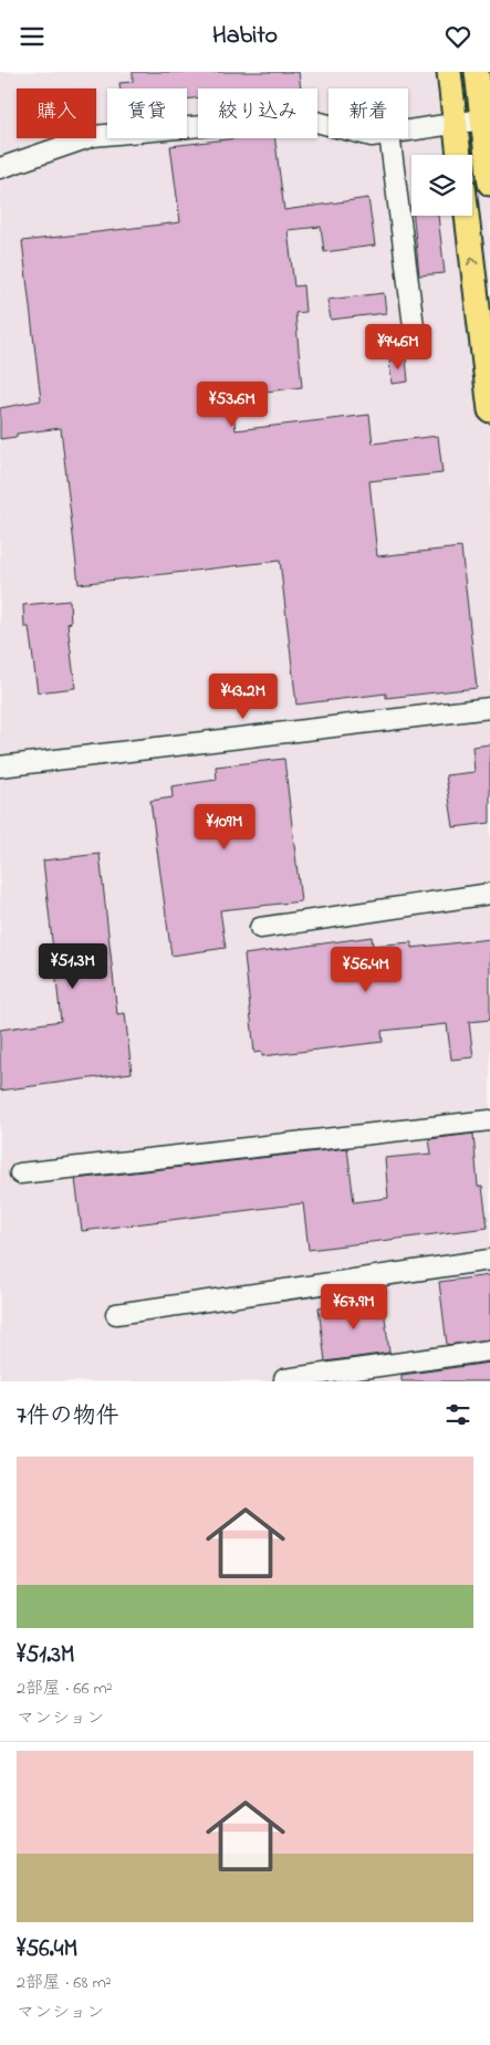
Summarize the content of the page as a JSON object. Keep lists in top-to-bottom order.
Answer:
{
  "page": {
    "header": "Habito",
    "chip": [
      "購入",
      "賃貸",
      "絞り込み",
      "新着"
    ],
    "price": [
      "¥94.6M",
      "¥53.6M",
      "¥43.2M",
      "¥109M",
      "¥51.3M",
      "¥56.4M",
      "¥67.9M"
    ],
    "heading": "7件の物件",
    "list": [
      {
        "name": "¥51.3M",
        "note": "2部屋 · 66 m² · マンション"
      },
      {
        "name": "¥56.4M",
        "note": "2部屋 · 68 m² · マンション"
      }
    ]
  }
}
